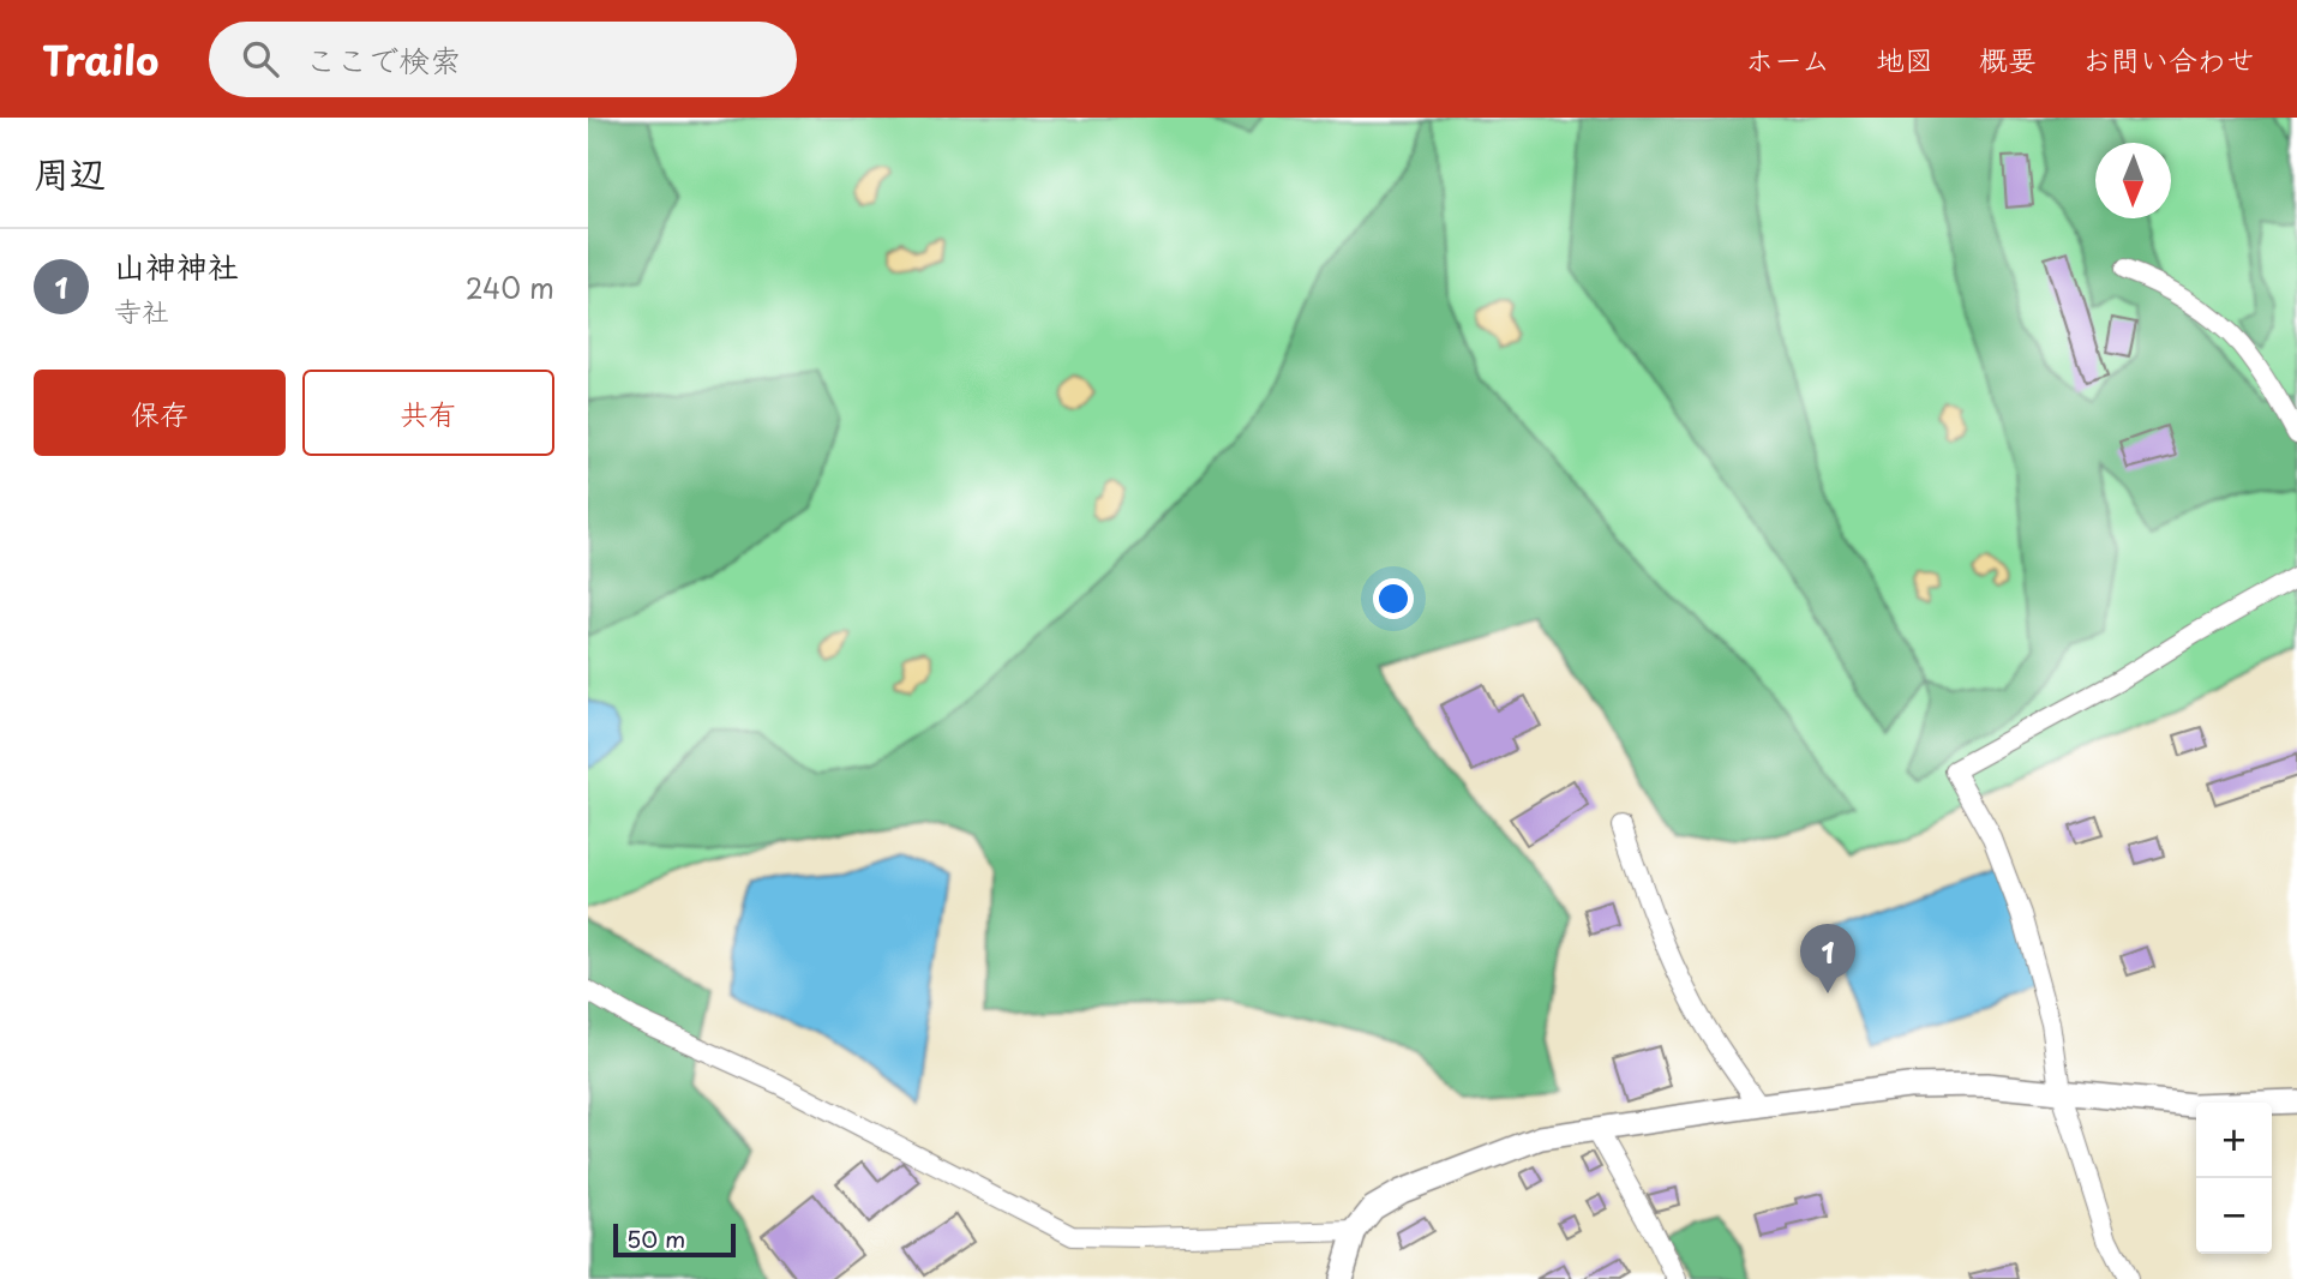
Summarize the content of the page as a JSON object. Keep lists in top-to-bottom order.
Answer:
{
  "scale_bar": "50 m",
  "north": "bottom",
  "page": {
    "header": "Trailo",
    "search": "ここで検索",
    "nav": [
      "ホーム",
      "地図",
      "概要",
      "お問い合わせ"
    ],
    "heading": "周辺",
    "list": [
      {
        "mark": "1",
        "name": "山神神社",
        "note": "寺社",
        "value": "240 m"
      }
    ],
    "buttons": ["保存", "共有"],
    "pins": "1",
    "map_buttons": ["+", "−"],
    "scale": "50 m"
  }
}
